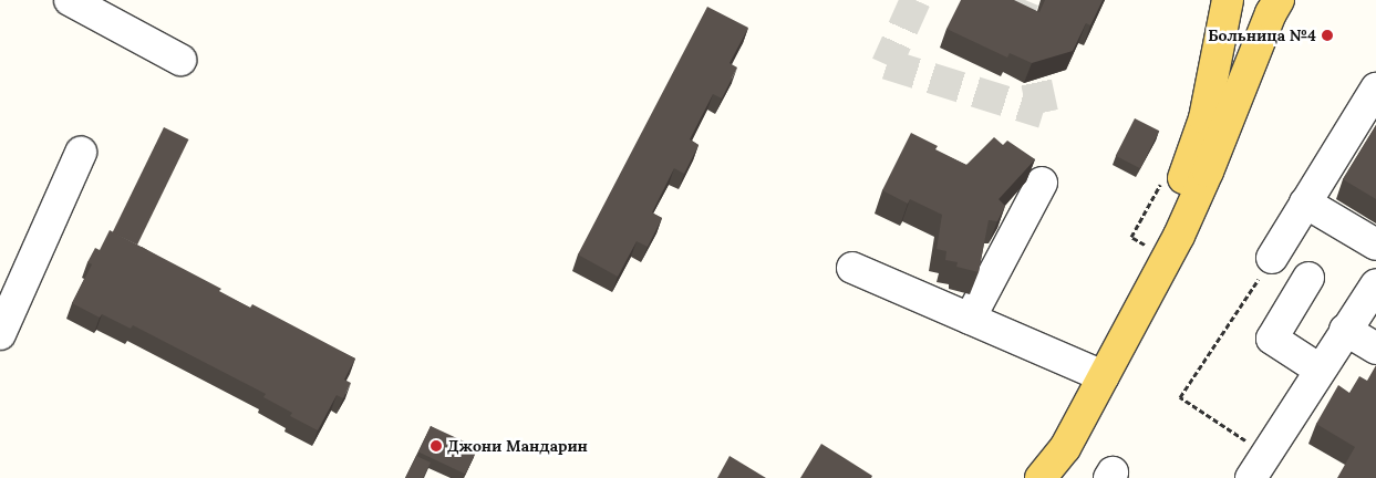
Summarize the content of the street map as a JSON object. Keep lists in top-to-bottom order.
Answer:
{
  "places": ["Больница №4", "Джони Мандарин"]
}
